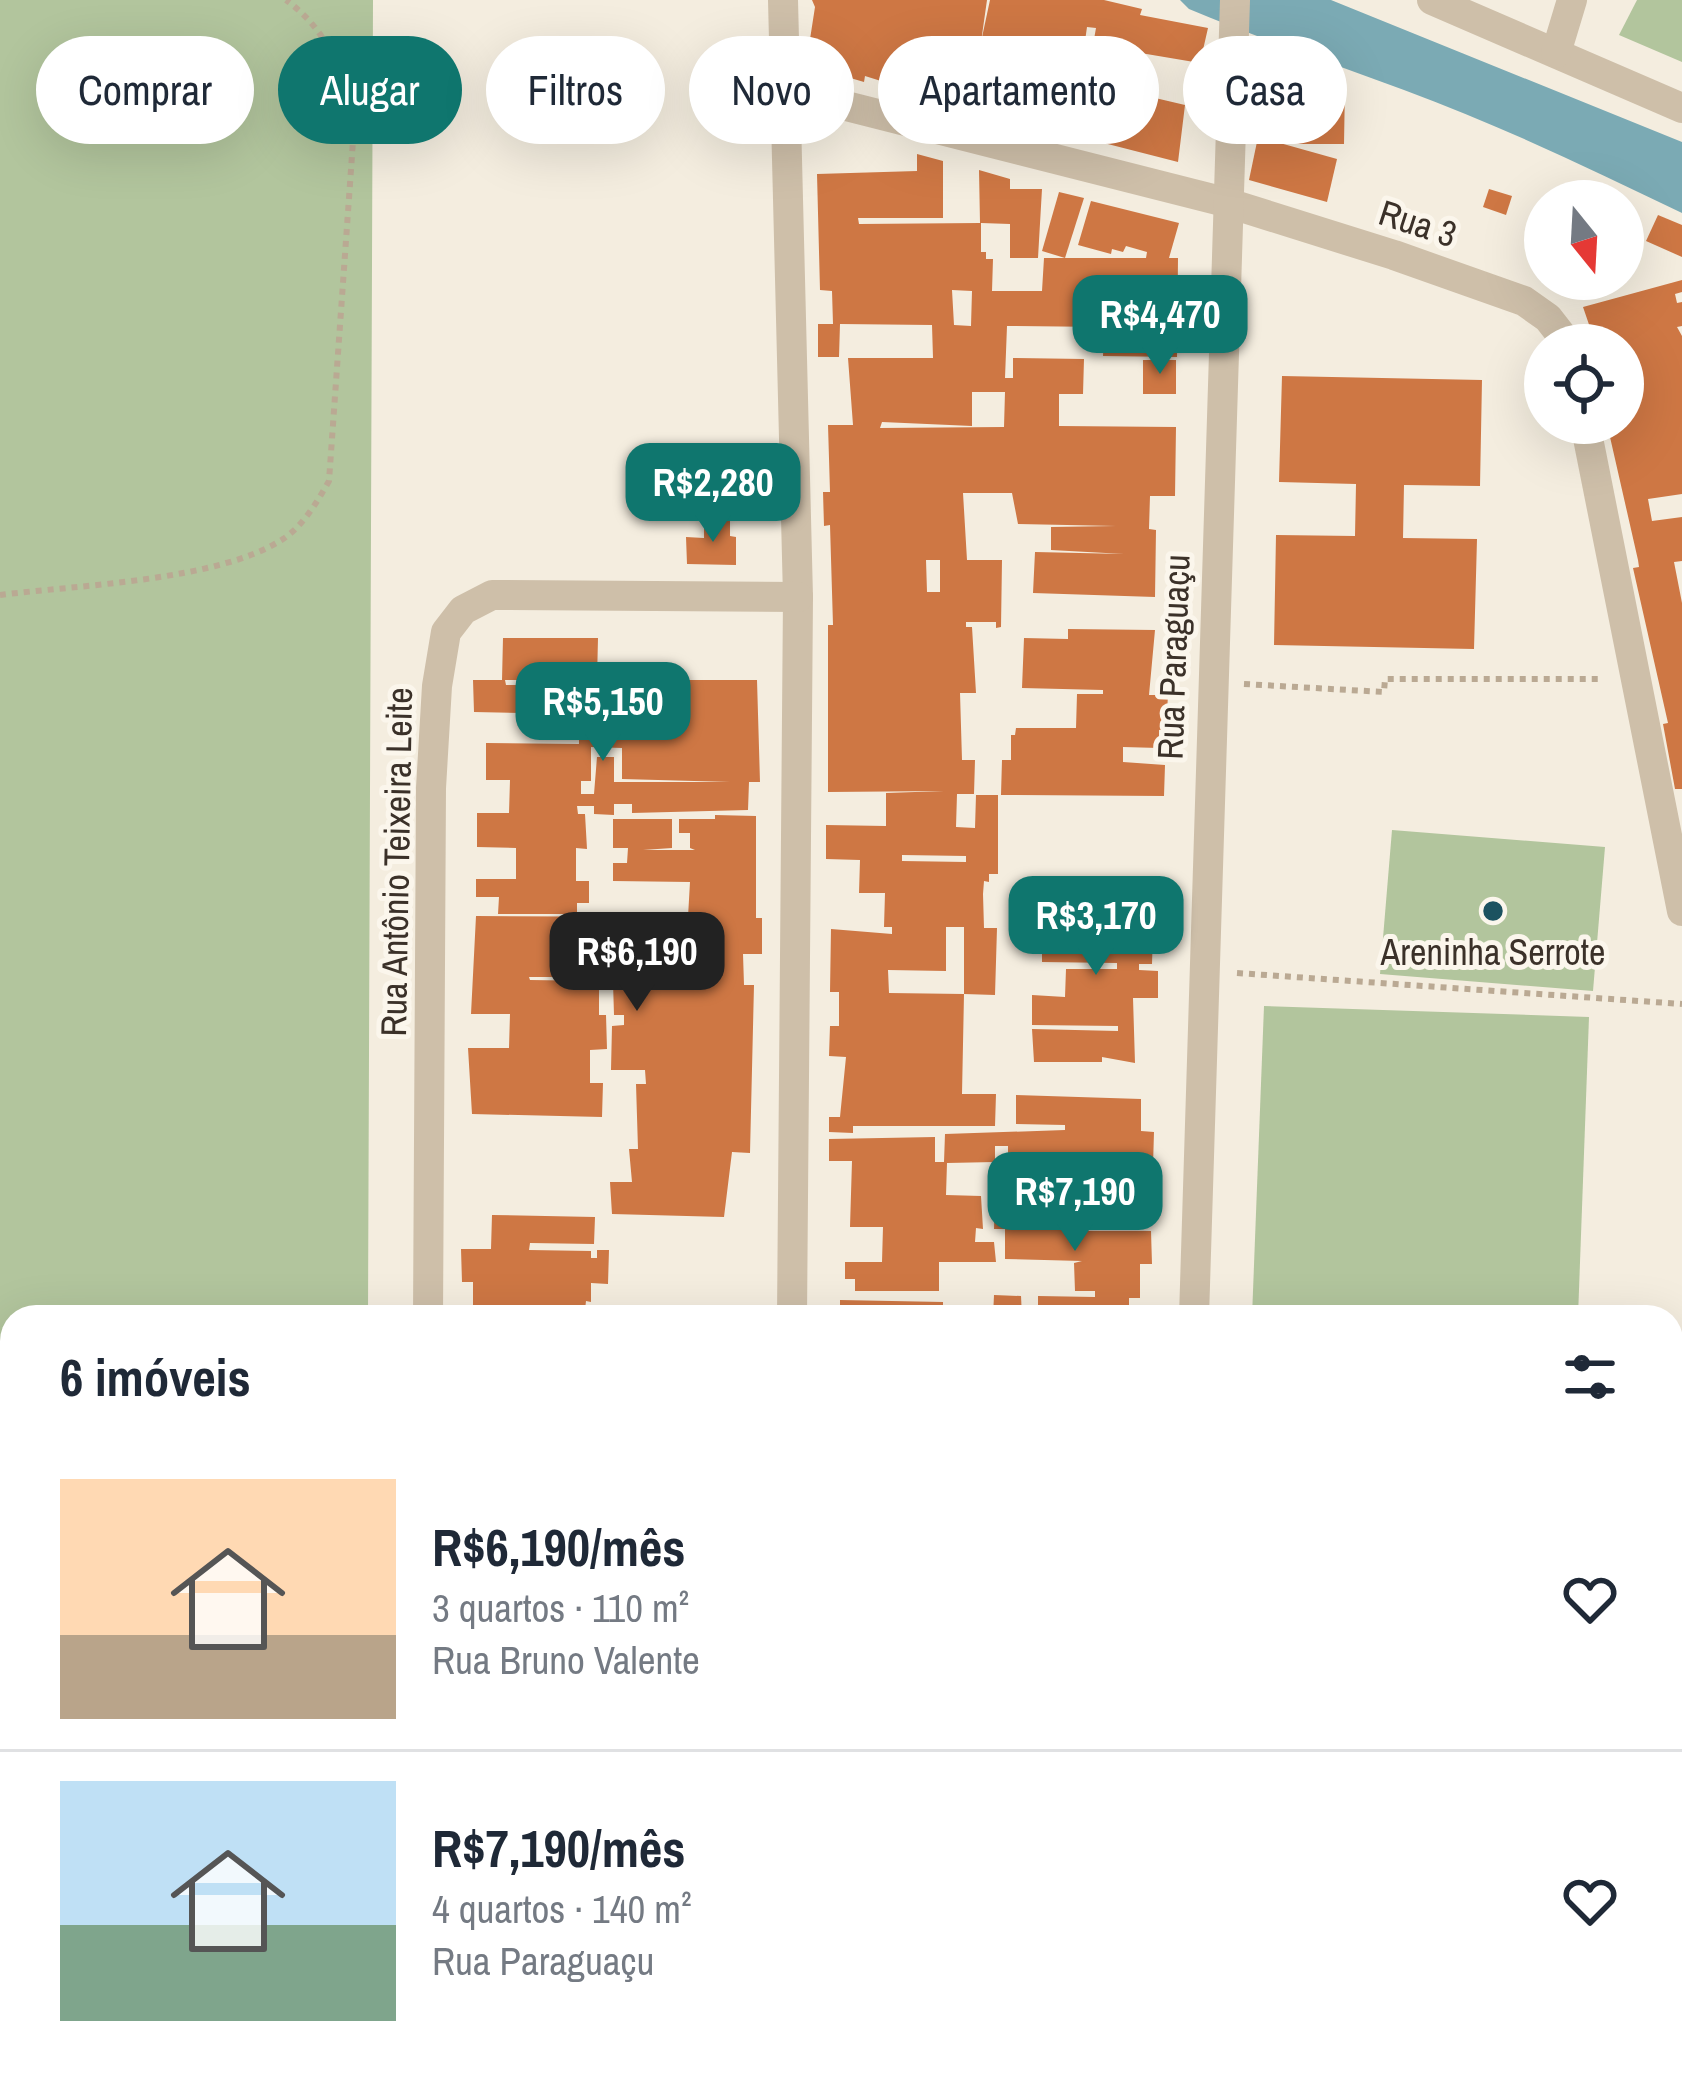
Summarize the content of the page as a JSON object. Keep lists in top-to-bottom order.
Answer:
{
  "streets": {
    "street": ["Rua 3", "Rua Paraguaçu", "Rua Antônio Teixeira Leite"]
  },
  "crossings": [
    ["Rua 3", "Rua Paraguaçu"]
  ],
  "places": ["Areninha Serrote"],
  "north": "bottom",
  "page": {
    "chip": [
      "Comprar",
      "Alugar",
      "Filtros",
      "Novo",
      "Apartamento",
      "Casa"
    ],
    "price": [
      "R$4,470",
      "R$2,280",
      "R$5,150",
      "R$3,170",
      "R$6,190",
      "R$7,190"
    ],
    "heading": "6 imóveis",
    "list": [
      {
        "name": "R$6,190/mês",
        "note": "3 quartos · 110 m² · Rua Bruno Valente"
      },
      {
        "name": "R$7,190/mês",
        "note": "4 quartos · 140 m² · Rua Paraguaçu"
      }
    ]
  }
}
